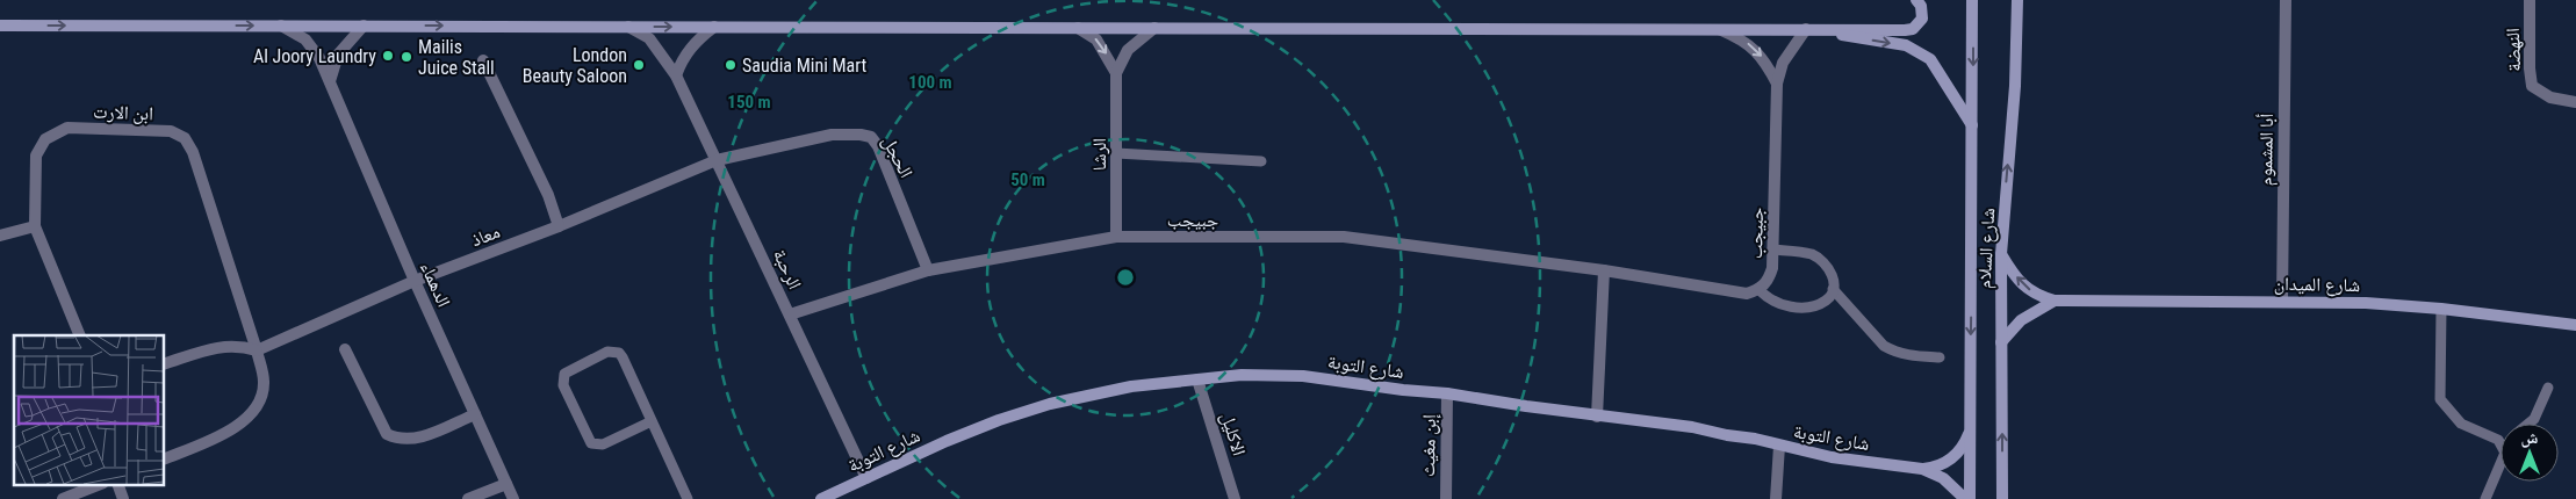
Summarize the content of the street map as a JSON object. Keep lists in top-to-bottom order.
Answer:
{
  "streets": {
    "street": [
      "النهضة",
      "ابن الارت",
      "أبا المشموم",
      "الرشا",
      "الحجل",
      "جبيجب",
      "معاذ",
      "شارع السلام",
      "الرحبة",
      "الدهماء",
      "شارع الميدان",
      "شارع التوبة",
      "الاكليل",
      "إبن مغيث"
    ]
  },
  "crossings": [
    ["ابن الارت", "معاذ"],
    ["أبا المشموم", "شارع الميدان"],
    ["الرشا", "جبيجب"],
    ["الحجل", "جبيجب"],
    ["الحجل", "معاذ"],
    ["الحجل", "الرحبة"],
    ["جبيجب", "الرحبة"],
    ["معاذ", "الرحبة"],
    ["معاذ", "الدهماء"],
    ["شارع السلام", "شارع الميدان"],
    ["شارع السلام", "شارع التوبة"],
    ["الرحبة", "شارع التوبة"],
    ["شارع التوبة", "الاكليل"],
    ["شارع التوبة", "إبن مغيث"]
  ],
  "places": [
    "Al Joory Laundry",
    "Mailis Juice Stall",
    "London Beauty Saloon",
    "Saudia Mini Mart"
  ],
  "north": "top",
  "rings": ["100 m", "150 m", "50 m"]
}
